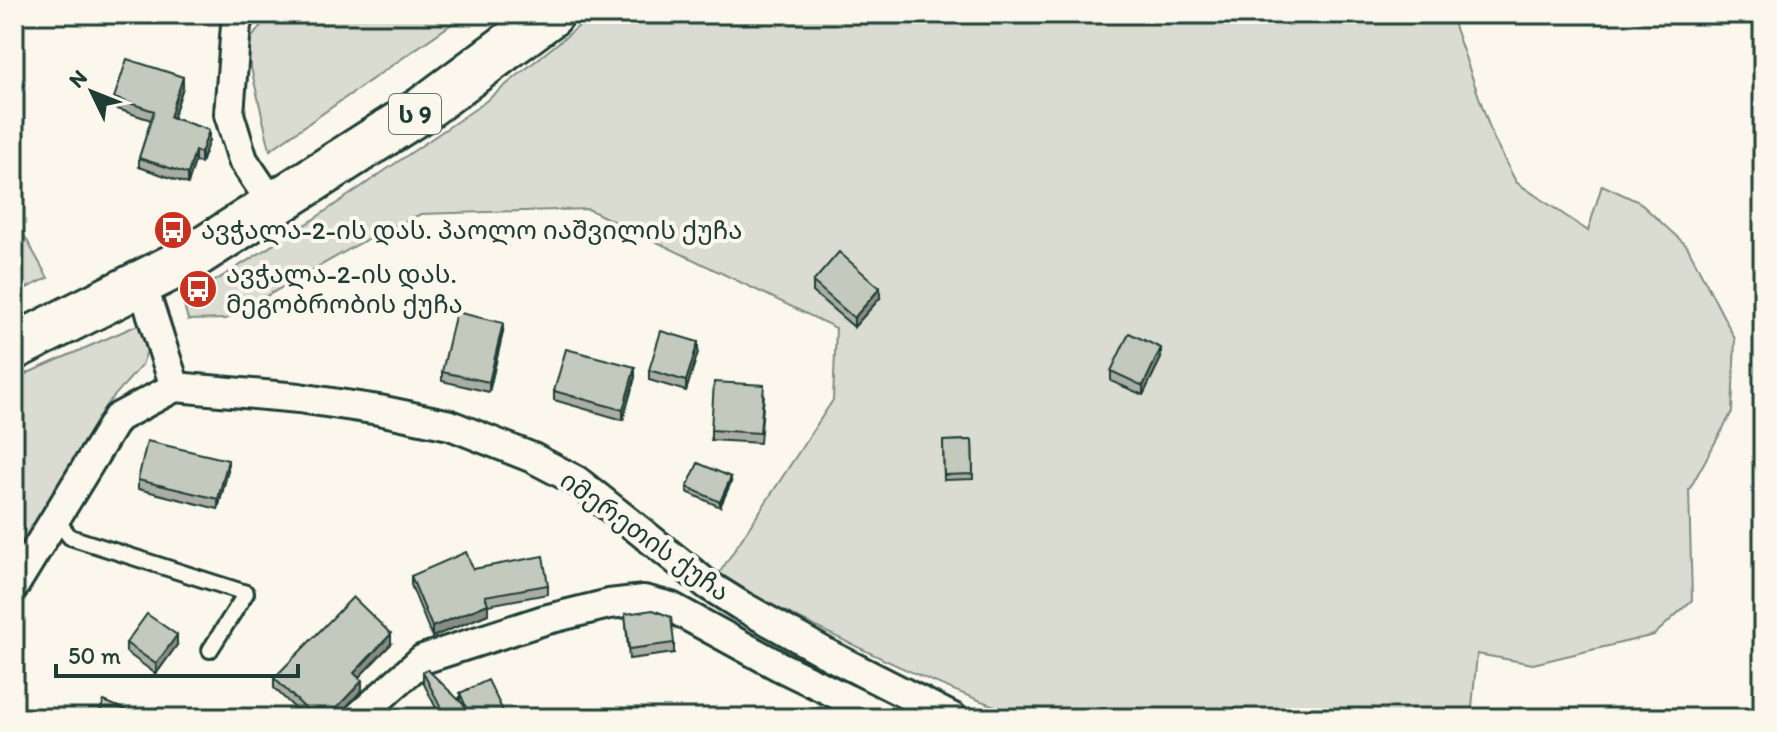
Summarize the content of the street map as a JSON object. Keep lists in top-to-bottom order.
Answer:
{
  "streets": {
    "highway": ["ს 9"],
    "street": ["იმერეთის ქუჩა"]
  },
  "places": {
    "bus stop": ["ავჭალა-2-ის დას. პაოლო იაშვილის ქუჩა", "ავჭალა-2-ის დას. მეგობრობის ქუჩა"]
  },
  "scale_bar": "50 m",
  "north": "top left"
}
